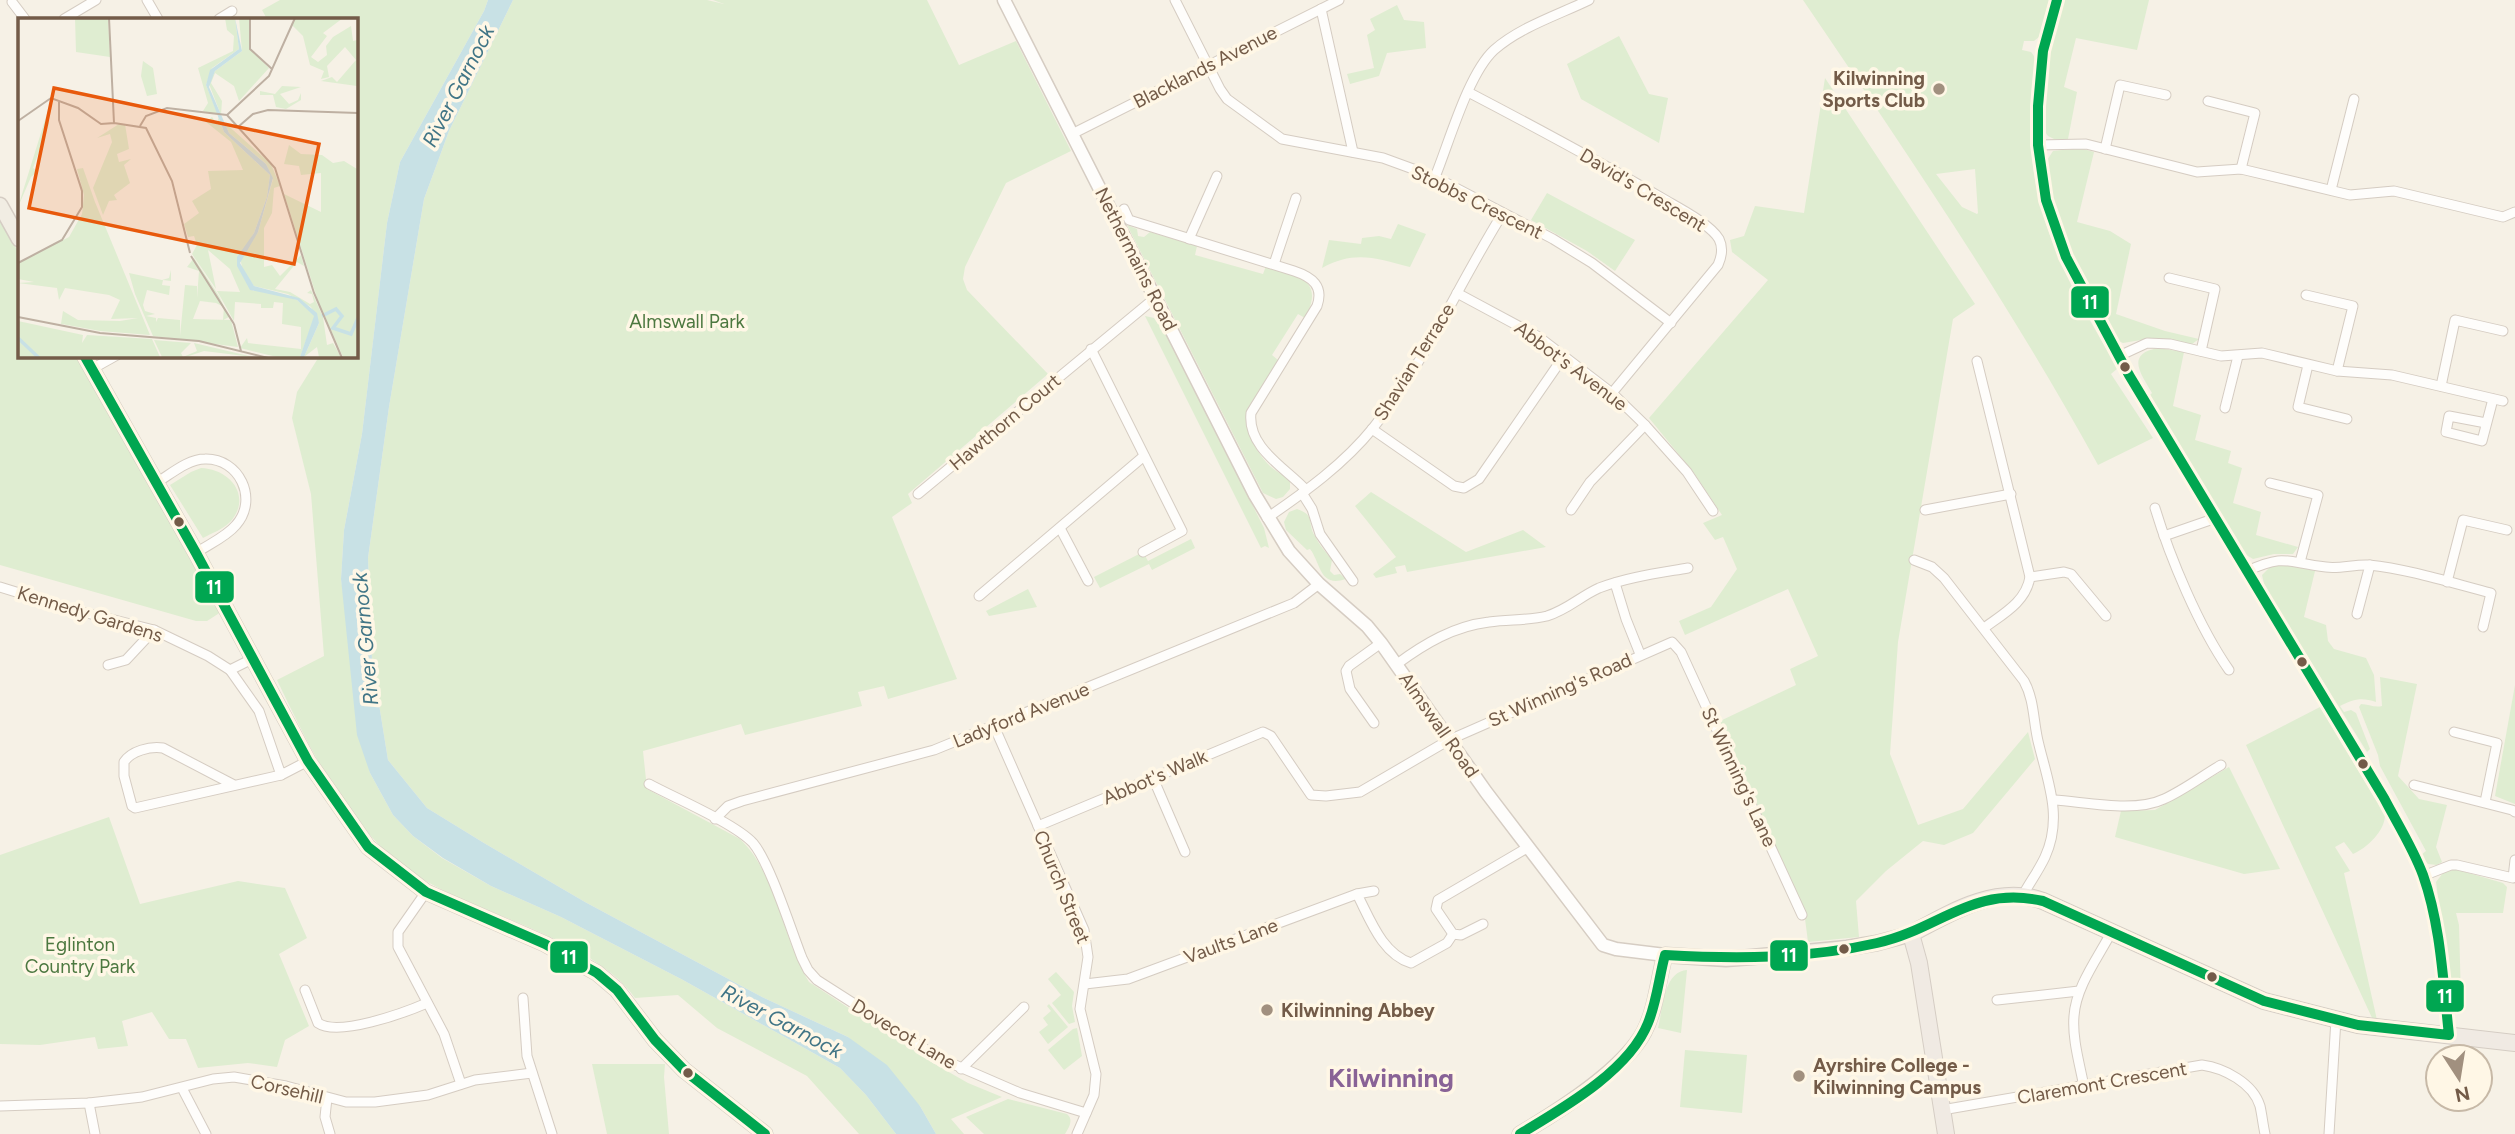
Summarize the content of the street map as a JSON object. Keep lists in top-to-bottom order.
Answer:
{
  "streets": {
    "main road": ["Nethermains Road", "Almswall Road"],
    "street": [
      "Blacklands Avenue",
      "David's Crescent",
      "Stobbs Crescent",
      "Shavian Terrace",
      "Abbot's Avenue",
      "Hawthorn Court",
      "Kennedy Gardens",
      "St Winning's Road",
      "Ladyford Avenue",
      "Abbot's Walk",
      "St Winning's Lane",
      "Church Street",
      "Vaults Lane",
      "Dovecot Lane",
      "Claremont Crescent",
      "Corsehill"
    ]
  },
  "crossings": [
    ["Blacklands Avenue", "Stobbs Crescent"],
    ["Blacklands Avenue", "Nethermains Road"],
    ["David's Crescent", "Stobbs Crescent"],
    ["David's Crescent", "Abbot's Avenue"],
    ["Stobbs Crescent", "Shavian Terrace"],
    ["Nethermains Road", "Shavian Terrace"],
    ["Nethermains Road", "Hawthorn Court"],
    ["Nethermains Road", "Almswall Road"],
    ["Shavian Terrace", "Abbot's Avenue"],
    ["Shavian Terrace", "Almswall Road"],
    ["St Winning's Road", "Almswall Road"],
    ["St Winning's Road", "Abbot's Walk"],
    ["St Winning's Road", "St Winning's Lane"],
    ["Ladyford Avenue", "Almswall Road"],
    ["Ladyford Avenue", "Church Street"],
    ["Ladyford Avenue", "Dovecot Lane"],
    ["Abbot's Walk", "Church Street"],
    ["Church Street", "Vaults Lane"],
    ["Church Street", "Dovecot Lane"]
  ],
  "districts": ["Kilwinning"],
  "water": ["River Garnock"],
  "parks": ["Almswall Park", "Eglinton Country Park"],
  "places": ["Kilwinning Sports Club", "Kilwinning Abbey", "Ayrshire College - Kilwinning Campus"],
  "lines": ["transit line 11"],
  "north": "bottom"
}
